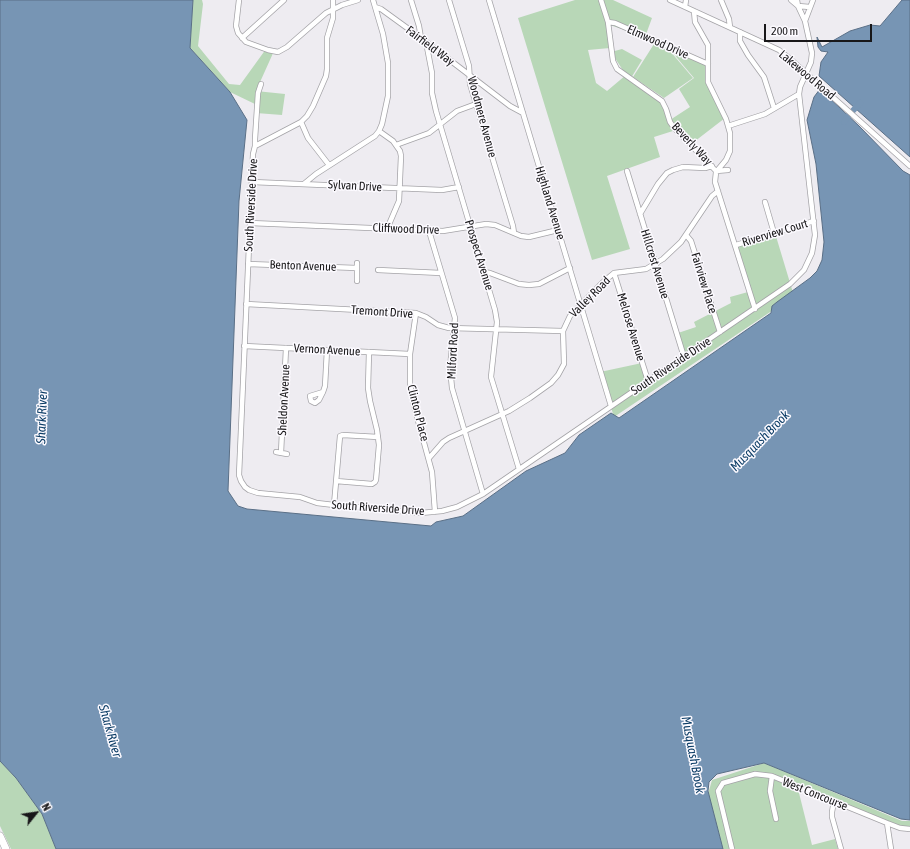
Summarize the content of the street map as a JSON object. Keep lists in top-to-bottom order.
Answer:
{
  "streets": {
    "street": [
      "Elmwood Drive",
      "Fairfield Way",
      "Lakewood Road",
      "Woodmere Avenue",
      "Beverly Way",
      "Sylvan Drive",
      "Highland Avenue",
      "South Riverside Drive",
      "Cliffwood Drive",
      "Riverview Court",
      "Prospect Avenue",
      "Hillcrest Avenue",
      "Benton Avenue",
      "Fairview Place",
      "Valley Road",
      "Tremont Drive",
      "Melrose Avenue",
      "Vernon Avenue",
      "Milford Road",
      "Sheldon Avenue",
      "Clinton Place",
      "West Concourse"
    ]
  },
  "crossings": [
    ["Elmwood Drive", "Beverly Way"],
    ["Fairfield Way", "Woodmere Avenue"],
    ["Fairfield Way", "Highland Avenue"],
    ["Fairfield Way", "Prospect Avenue"],
    ["Lakewood Road", "South Riverside Drive"],
    ["Woodmere Avenue", "Cliffwood Drive"],
    ["Sylvan Drive", "South Riverside Drive"],
    ["Sylvan Drive", "Prospect Avenue"],
    ["Highland Avenue", "South Riverside Drive"],
    ["Highland Avenue", "Cliffwood Drive"],
    ["Highland Avenue", "Valley Road"],
    ["South Riverside Drive", "Cliffwood Drive"],
    ["South Riverside Drive", "Riverview Court"],
    ["South Riverside Drive", "Prospect Avenue"],
    ["South Riverside Drive", "Hillcrest Avenue"],
    ["South Riverside Drive", "Benton Avenue"],
    ["South Riverside Drive", "Fairview Place"],
    ["South Riverside Drive", "Tremont Drive"],
    ["South Riverside Drive", "Melrose Avenue"],
    ["South Riverside Drive", "Vernon Avenue"],
    ["South Riverside Drive", "Milford Road"],
    ["South Riverside Drive", "Clinton Place"],
    ["Cliffwood Drive", "Prospect Avenue"],
    ["Cliffwood Drive", "Milford Road"],
    ["Prospect Avenue", "Valley Road"],
    ["Prospect Avenue", "Tremont Drive"],
    ["Hillcrest Avenue", "Valley Road"],
    ["Fairview Place", "Valley Road"],
    ["Valley Road", "Tremont Drive"],
    ["Valley Road", "Melrose Avenue"],
    ["Valley Road", "Milford Road"],
    ["Valley Road", "Clinton Place"],
    ["Tremont Drive", "Milford Road"],
    ["Tremont Drive", "Clinton Place"],
    ["Vernon Avenue", "Sheldon Avenue"],
    ["Vernon Avenue", "Clinton Place"]
  ],
  "water": ["Shark River", "Musquash Brook"],
  "scale_bar": "200 m",
  "north": "top right"
}
